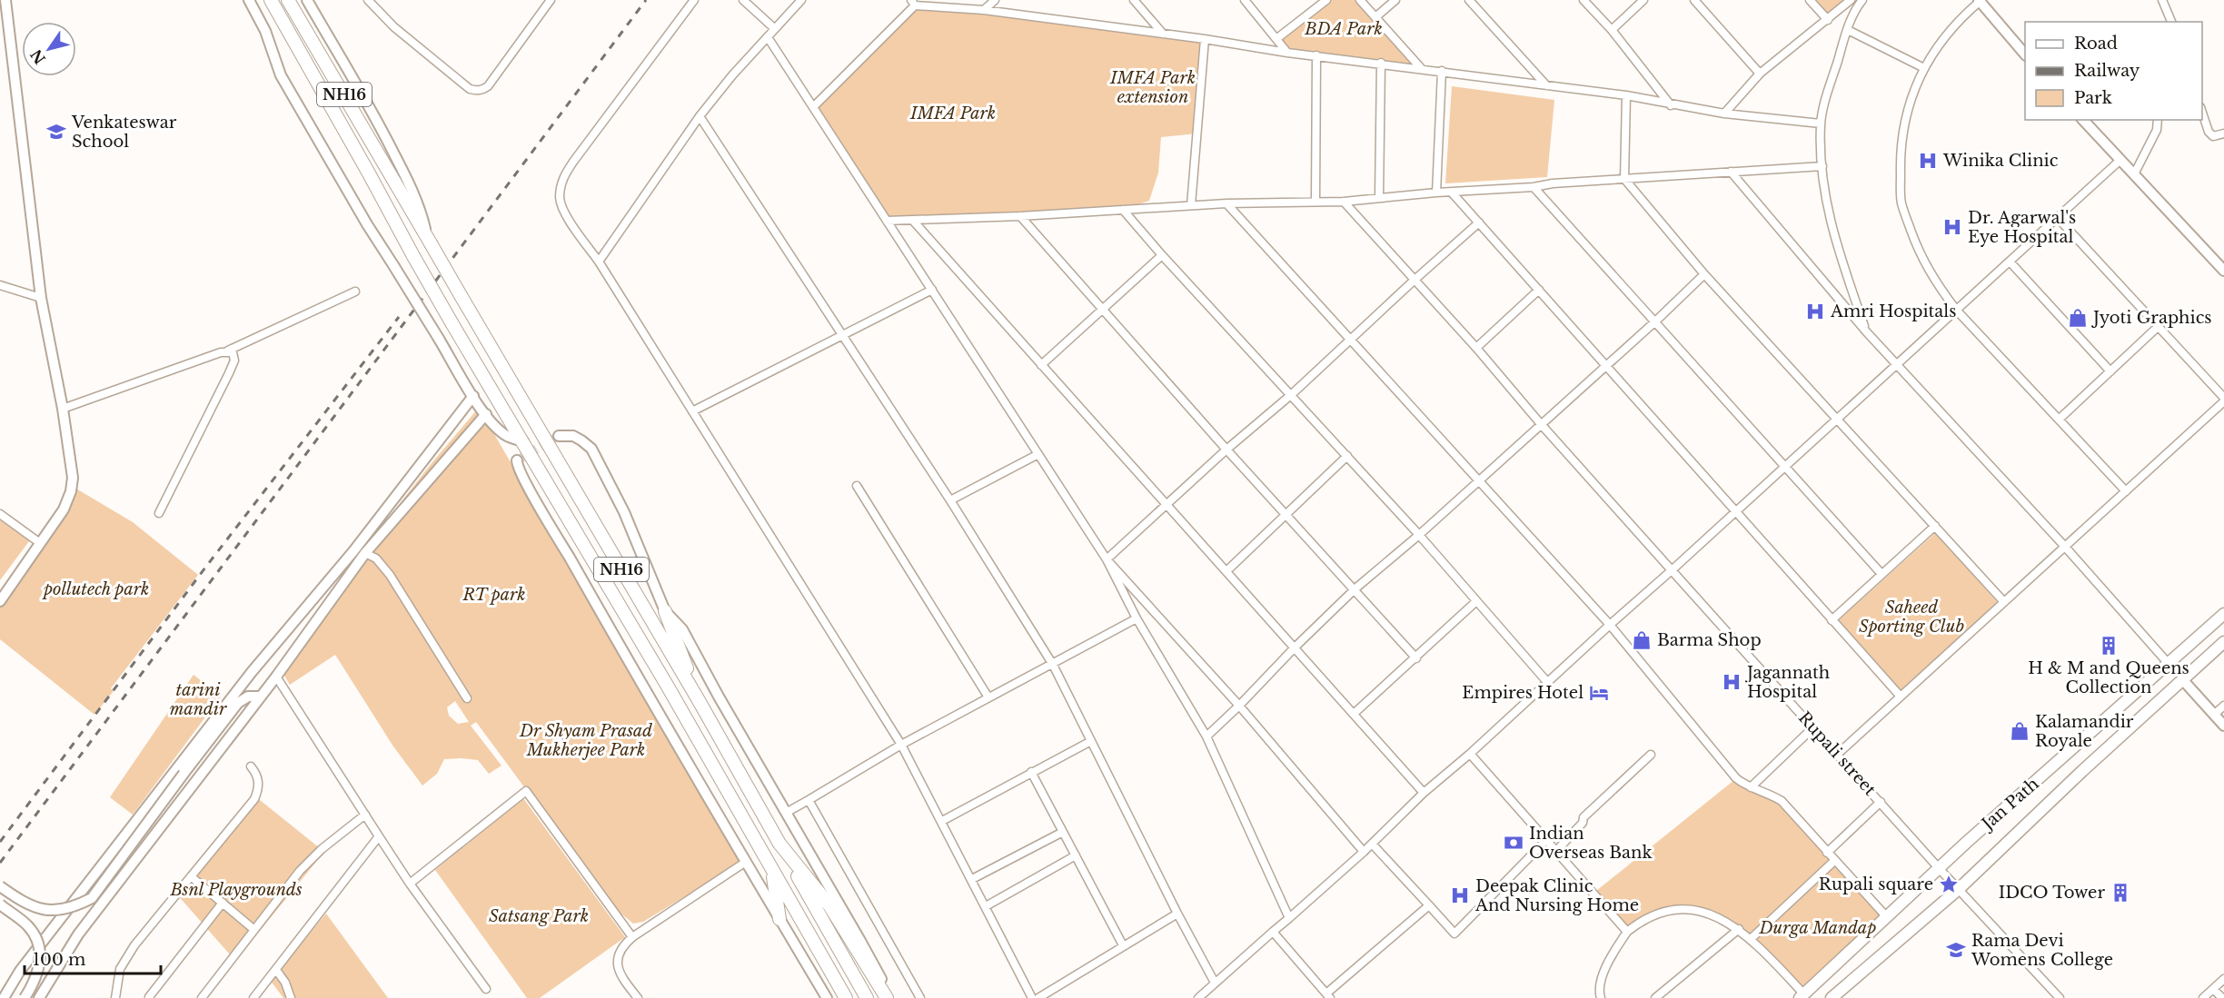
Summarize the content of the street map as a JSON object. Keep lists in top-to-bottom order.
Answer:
{
  "streets": {
    "highway": ["NH16"],
    "main road": ["Jan Path"],
    "street": ["Rupali street"]
  },
  "crossings": [
    ["Rupali street", "Jan Path"]
  ],
  "parks": [
    "BDA Park",
    "IMFA Park extension",
    "IMFA Park",
    "pollutech park",
    "RT park",
    "Saheed Sporting Club",
    "tarini mandir",
    "Dr Shyam Prasad Mukherjee Park",
    "Bsnl Playgrounds",
    "Satsang Park",
    "Durga Mandap"
  ],
  "places": {
    "school or university": ["Venkateswar School", "Rama Devi Womens College"],
    "hospital": [
      "Winika Clinic",
      "Dr. Agarwal's Eye Hospital",
      "Amri Hospitals",
      "Jagannath Hospital",
      "Deepak Clinic And Nursing Home"
    ],
    "shop": ["Jyoti Graphics", "Barma Shop", "Kalamandir Royale"],
    "building": ["H & M and Queens Collection", "IDCO Tower"],
    "hotel": ["Empires Hotel"],
    "bank": ["Indian Overseas Bank"],
    "place": ["Rupali square"]
  },
  "legend": ["Road", "Railway", "Park"],
  "scale_bar": "100 m",
  "north": "bottom left"
}
